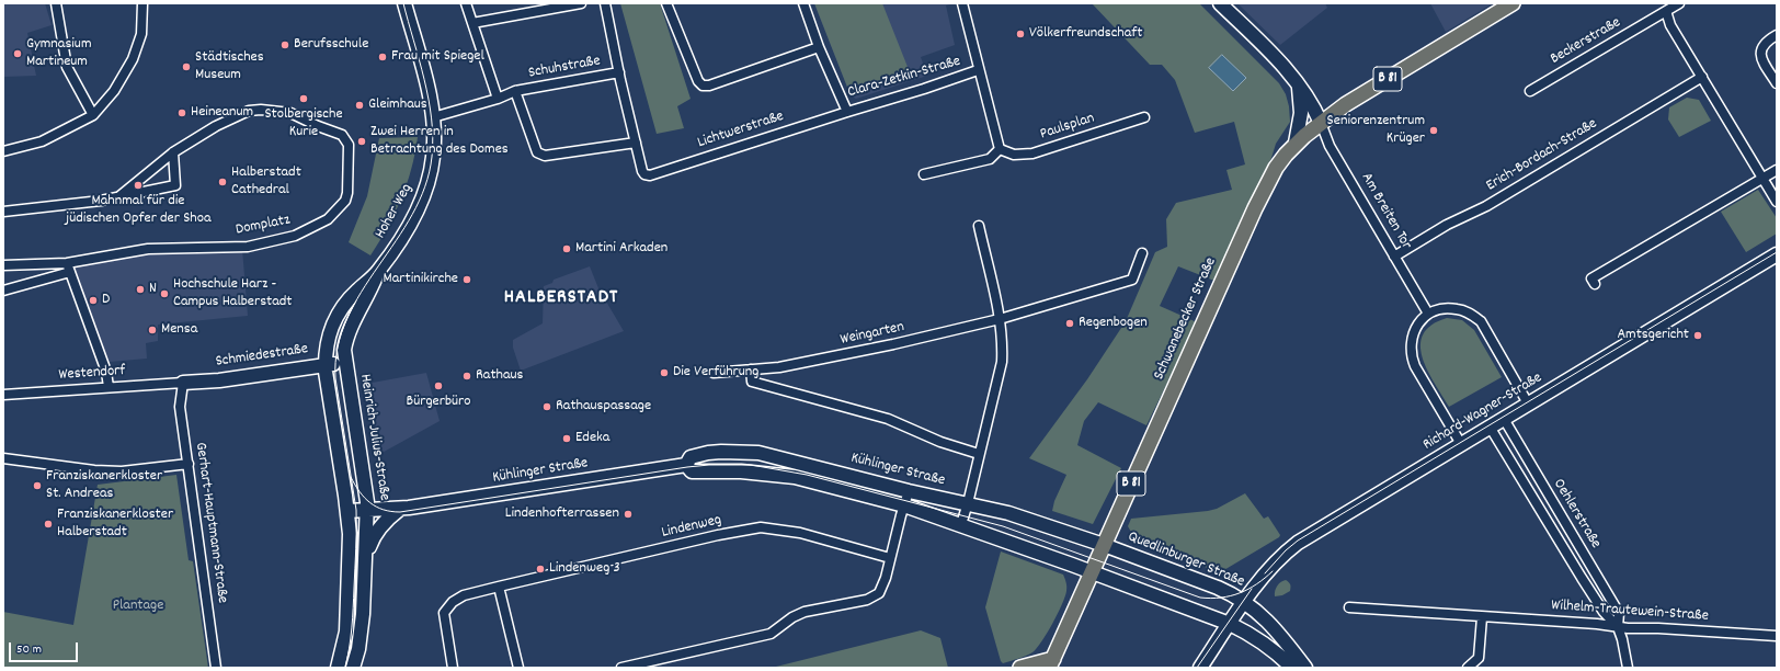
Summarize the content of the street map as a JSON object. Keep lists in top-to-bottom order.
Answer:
{
  "streets": {
    "main road": ["B 81", "Schwanebecker Straße"],
    "street": [
      "Beckerstraße",
      "Schuhstraße",
      "Clara-Zetkin-Straße",
      "Paulsplan",
      "Lichtwerstraße",
      "Erich-Bordach-Straße",
      "Hoher Weg",
      "Am Breiten Tor",
      "Domplatz",
      "Weingarten",
      "Schmiedestraße",
      "Westendorf",
      "Richard-Wagner-Straße",
      "Heinrich-Julius-Straße",
      "Kühlinger Straße",
      "Oehlerstraße",
      "Gerhart-Hauptmann-Straße",
      "Lindenweg",
      "Quedlinburger Straße",
      "Wilhelm-Trautewein-Straße"
    ]
  },
  "crossings": [
    ["Schuhstraße", "Lichtwerstraße"],
    ["Schuhstraße", "Hoher Weg"],
    ["Clara-Zetkin-Straße", "Lichtwerstraße"],
    ["B 81", "Am Breiten Tor"],
    ["B 81", "Schwanebecker Straße"],
    ["B 81", "Kühlinger Straße"],
    ["B 81", "Quedlinburger Straße"],
    ["Erich-Bordach-Straße", "Am Breiten Tor"],
    ["Hoher Weg", "Schmiedestraße"],
    ["Hoher Weg", "Heinrich-Julius-Straße"],
    ["Am Breiten Tor", "Schwanebecker Straße"],
    ["Schwanebecker Straße", "Kühlinger Straße"],
    ["Schwanebecker Straße", "Quedlinburger Straße"],
    ["Schmiedestraße", "Westendorf"],
    ["Schmiedestraße", "Heinrich-Julius-Straße"],
    ["Schmiedestraße", "Gerhart-Hauptmann-Straße"],
    ["Westendorf", "Gerhart-Hauptmann-Straße"],
    ["Richard-Wagner-Straße", "Oehlerstraße"],
    ["Richard-Wagner-Straße", "Quedlinburger Straße"],
    ["Heinrich-Julius-Straße", "Kühlinger Straße"],
    ["Kühlinger Straße", "Quedlinburger Straße"],
    ["Oehlerstraße", "Wilhelm-Trautewein-Straße"]
  ],
  "districts": ["HALBERSTADT"],
  "parks": ["Plantage"],
  "places": [
    "Völkerfreundschaft",
    "Berufsschule",
    "Gymnasium Martineum",
    "Frau mit Spiegel",
    "Städtisches Museum",
    "Stolbergische Kurie",
    "Gleimhaus",
    "Heineanum",
    "Seniorenzentrum Krüger",
    "Zwei Herren in Betrachtung des Domes",
    "Halberstadt Cathedral",
    "Mahnmal für die jüdischen Opfer der Shoa",
    "Martini Arkaden",
    "Martinikirche",
    "N",
    "Hochschule Harz - Campus Halberstadt",
    "D",
    "Regenbogen",
    "Mensa",
    "Amtsgericht",
    "Die Verführung",
    "Rathaus",
    "Bürgerbüro",
    "Rathauspassage",
    "Edeka",
    "Franziskanerkloster St. Andreas",
    "Lindenhofterrassen",
    "Franziskanerkloster Halberstadt",
    "Lindenweg 3"
  ],
  "scale_bar": "50 m"
}
